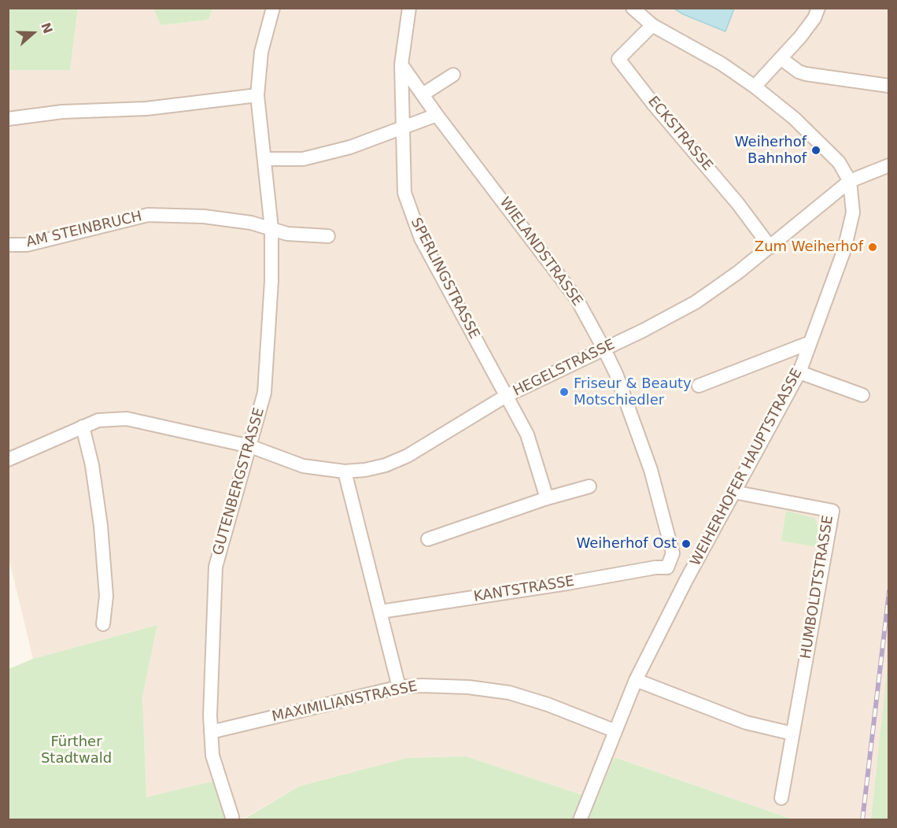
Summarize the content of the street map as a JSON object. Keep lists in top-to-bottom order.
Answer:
{
  "streets": {
    "street": [
      "ECKSTRASSE",
      "AM STEINBRUCH",
      "WIELANDSTRASSE",
      "SPERLINGSTRASSE",
      "HEGELSTRASSE",
      "WEIHERHOFER HAUPTSTRASSE",
      "GUTENBERGSTRASSE",
      "HUMBOLDTSTRASSE",
      "KANTSTRASSE",
      "MAXIMILIANSTRASSE"
    ]
  },
  "crossings": [
    ["ECKSTRASSE", "HEGELSTRASSE"],
    ["ECKSTRASSE", "WEIHERHOFER HAUPTSTRASSE"],
    ["AM STEINBRUCH", "GUTENBERGSTRASSE"],
    ["WIELANDSTRASSE", "SPERLINGSTRASSE"],
    ["WIELANDSTRASSE", "HEGELSTRASSE"],
    ["WIELANDSTRASSE", "KANTSTRASSE"],
    ["SPERLINGSTRASSE", "HEGELSTRASSE"],
    ["HEGELSTRASSE", "WEIHERHOFER HAUPTSTRASSE"],
    ["HEGELSTRASSE", "GUTENBERGSTRASSE"],
    ["WEIHERHOFER HAUPTSTRASSE", "HUMBOLDTSTRASSE"],
    ["WEIHERHOFER HAUPTSTRASSE", "MAXIMILIANSTRASSE"],
    ["GUTENBERGSTRASSE", "MAXIMILIANSTRASSE"]
  ],
  "parks": ["Fürther Stadtwald"],
  "places": [
    "Weiherhof Bahnhof",
    "Zum Weiherhof",
    "Friseur & Beauty Motschiedler",
    "Weiherhof Ost"
  ],
  "north": "right"
}
